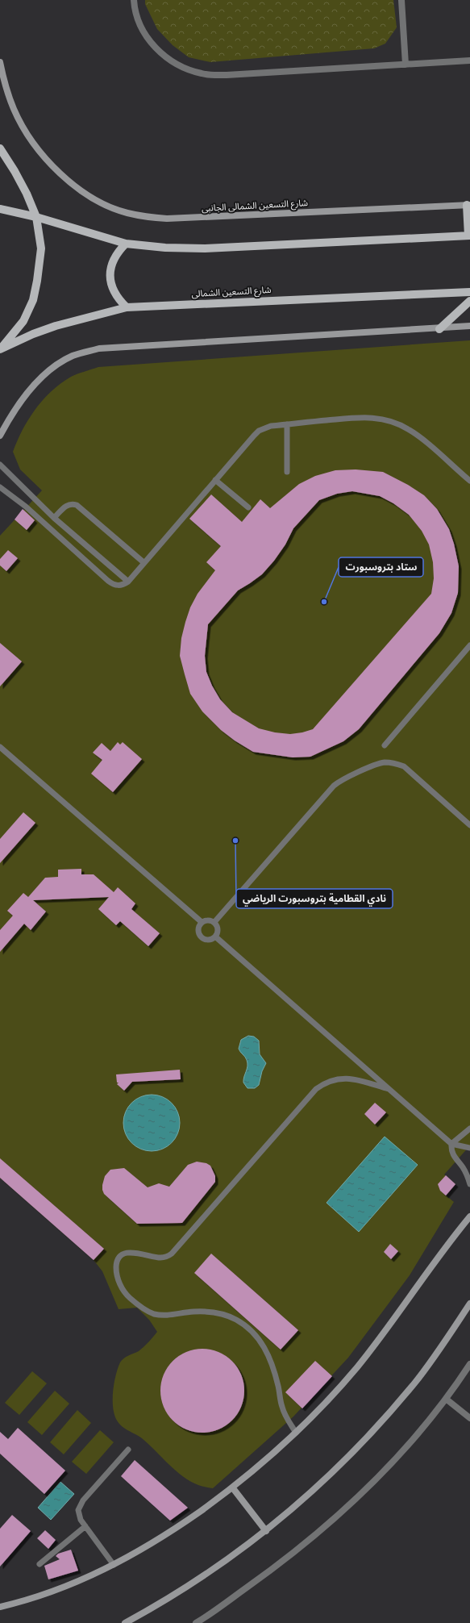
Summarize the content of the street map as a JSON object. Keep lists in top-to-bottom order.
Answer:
{
  "streets": {
    "main road": ["شارع التسعين الشمالى"],
    "street": ["شارع التسعين الشمالى الجانبى"]
  },
  "places": ["ستاد بتروسبورت", "نادي القطامية بتروسبورت الرياضي"]
}
